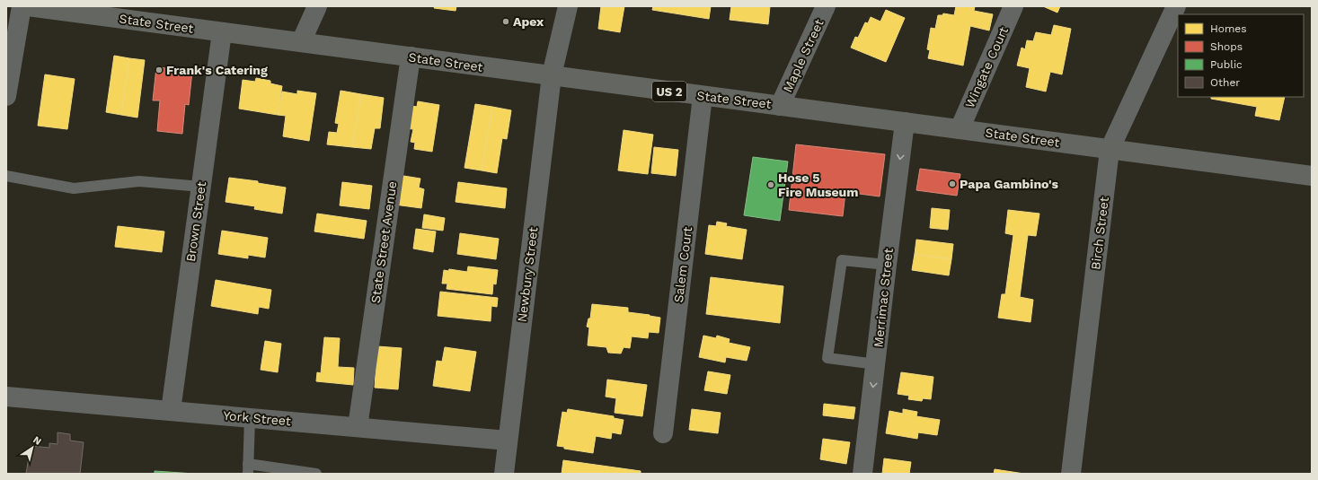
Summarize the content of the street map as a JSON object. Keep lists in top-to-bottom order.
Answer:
{
  "streets": {
    "main road": ["State Street", "US 2"],
    "street": [
      "Maple Street",
      "Wingate Court",
      "Brown Street",
      "Birch Street",
      "State Street Avenue",
      "Salem Court",
      "Newbury Street",
      "Merrimac Street",
      "York Street"
    ]
  },
  "crossings": [
    ["State Street", "Maple Street"],
    ["State Street", "Wingate Court"],
    ["State Street", "Brown Street"],
    ["State Street", "Birch Street"],
    ["State Street", "State Street Avenue"],
    ["State Street", "Salem Court"],
    ["State Street", "Newbury Street"],
    ["State Street", "Merrimac Street"],
    ["Brown Street", "York Street"],
    ["State Street Avenue", "York Street"],
    ["Newbury Street", "York Street"]
  ],
  "one_way": ["Merrimac Street"],
  "places": [
    "Apex",
    "Frank's Catering",
    "Papa Gambino's",
    "Hose 5 Fire Museum"
  ],
  "legend": [
    "Homes",
    "Shops",
    "Public",
    "Other"
  ],
  "north": "top right"
}
